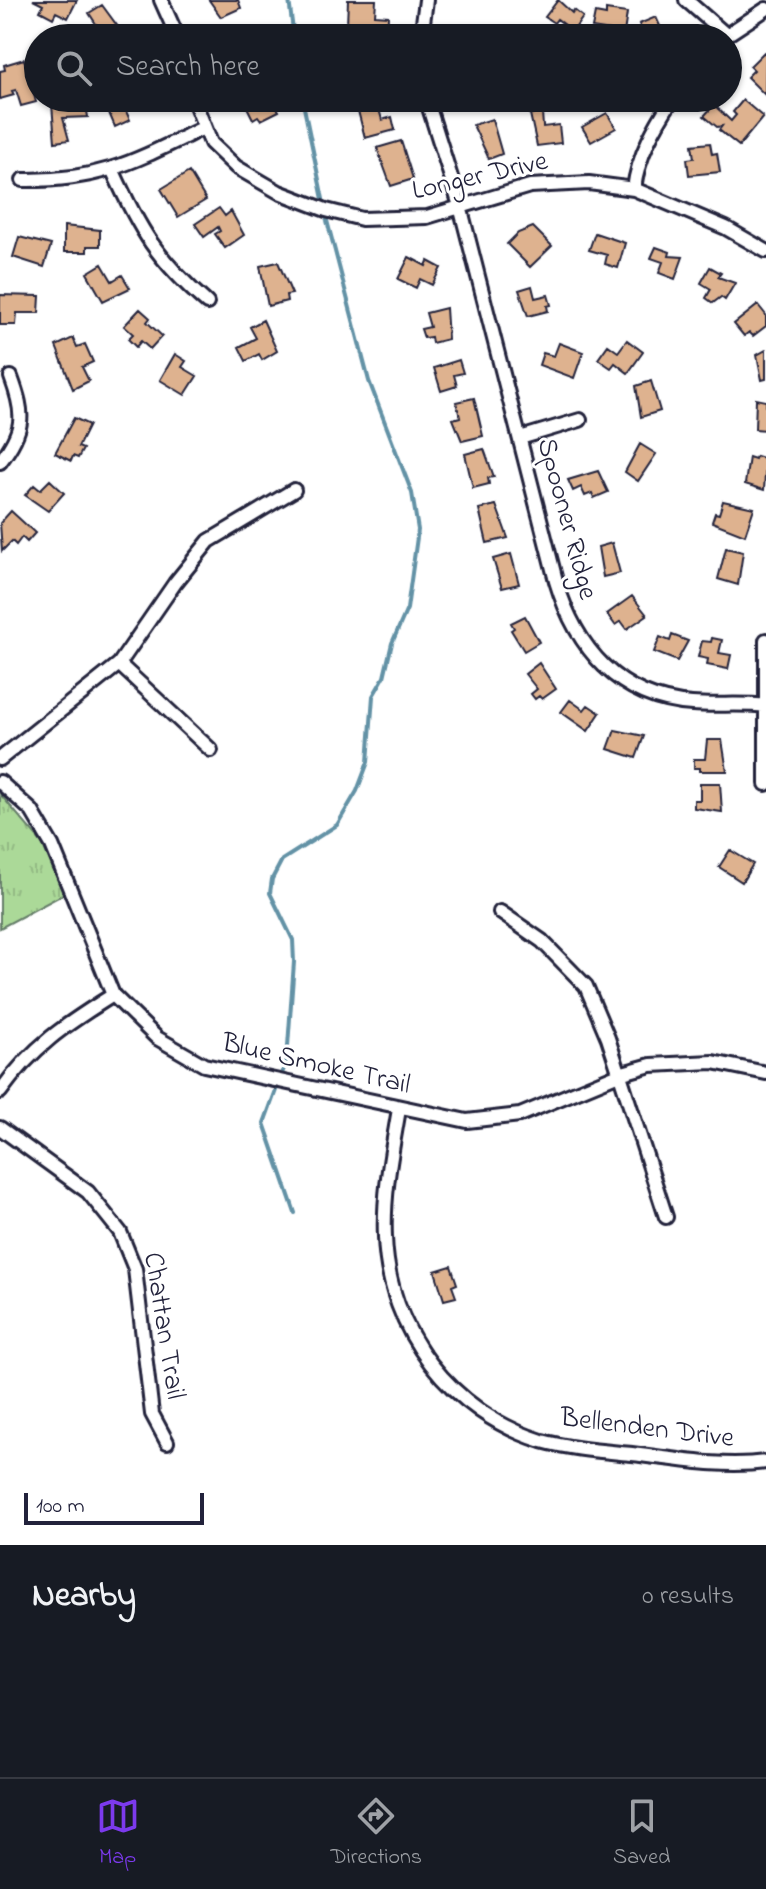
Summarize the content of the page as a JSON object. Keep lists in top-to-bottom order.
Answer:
{
  "streets": {
    "street": [
      "Longer Drive",
      "Spooner Ridge",
      "Blue Smoke Trail",
      "Chattan Trail",
      "Bellenden Drive"
    ]
  },
  "crossings": [
    ["Longer Drive", "Spooner Ridge"],
    ["Blue Smoke Trail", "Bellenden Drive"]
  ],
  "scale_bar": "100 m",
  "page": {
    "search": "Search here",
    "scale": "100 m",
    "heading": ["Nearby", "0 results"],
    "nav": ["Map", "Directions", "Saved"]
  }
}
